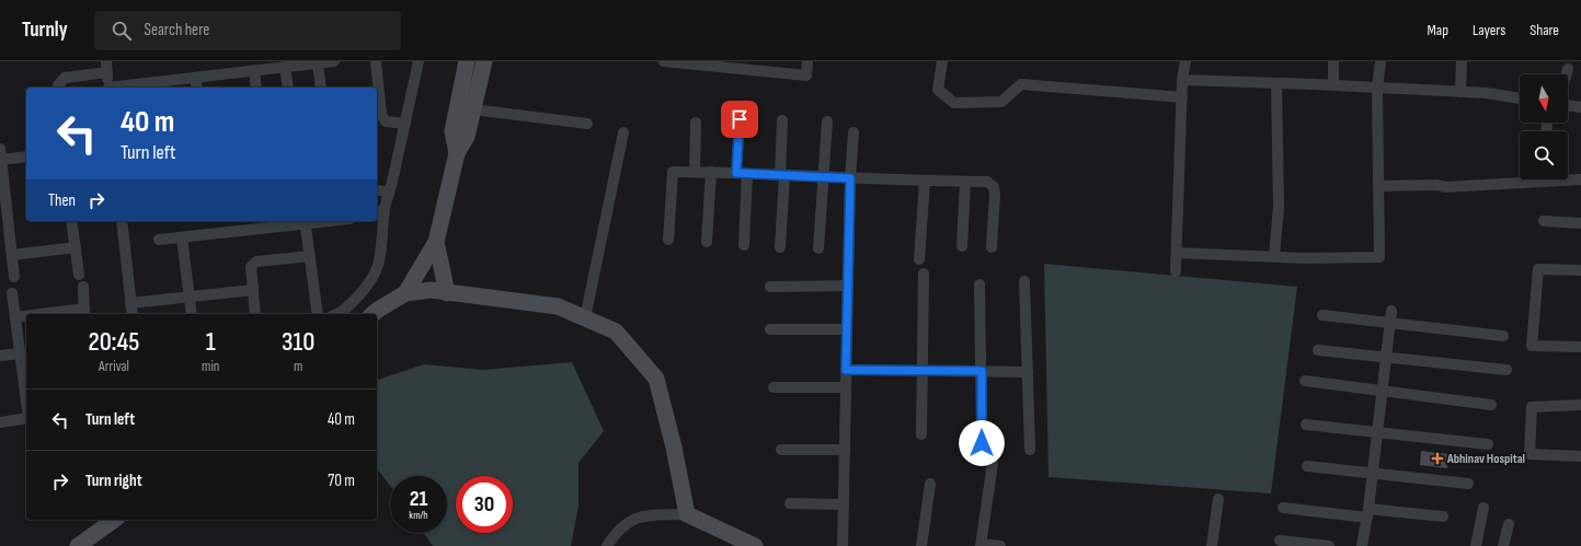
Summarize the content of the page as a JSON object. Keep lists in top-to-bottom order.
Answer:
{
  "places": {
    "health": ["Abhinav Hospital"]
  },
  "north": "bottom",
  "page": {
    "header": "Turnly",
    "search": "Search here",
    "nav": ["Map", "Layers", "Share"],
    "turn": ["40 m", "Turn left"],
    "then": "Then",
    "eta": [
      "20:45",
      "Arrival",
      "1",
      "min",
      "310",
      "m"
    ],
    "list": [
      {
        "name": "Turn left",
        "value": "40 m"
      },
      {
        "name": "Turn right",
        "value": "70 m"
      }
    ],
    "speed": "21 km/h",
    "limit": "30"
  }
}
